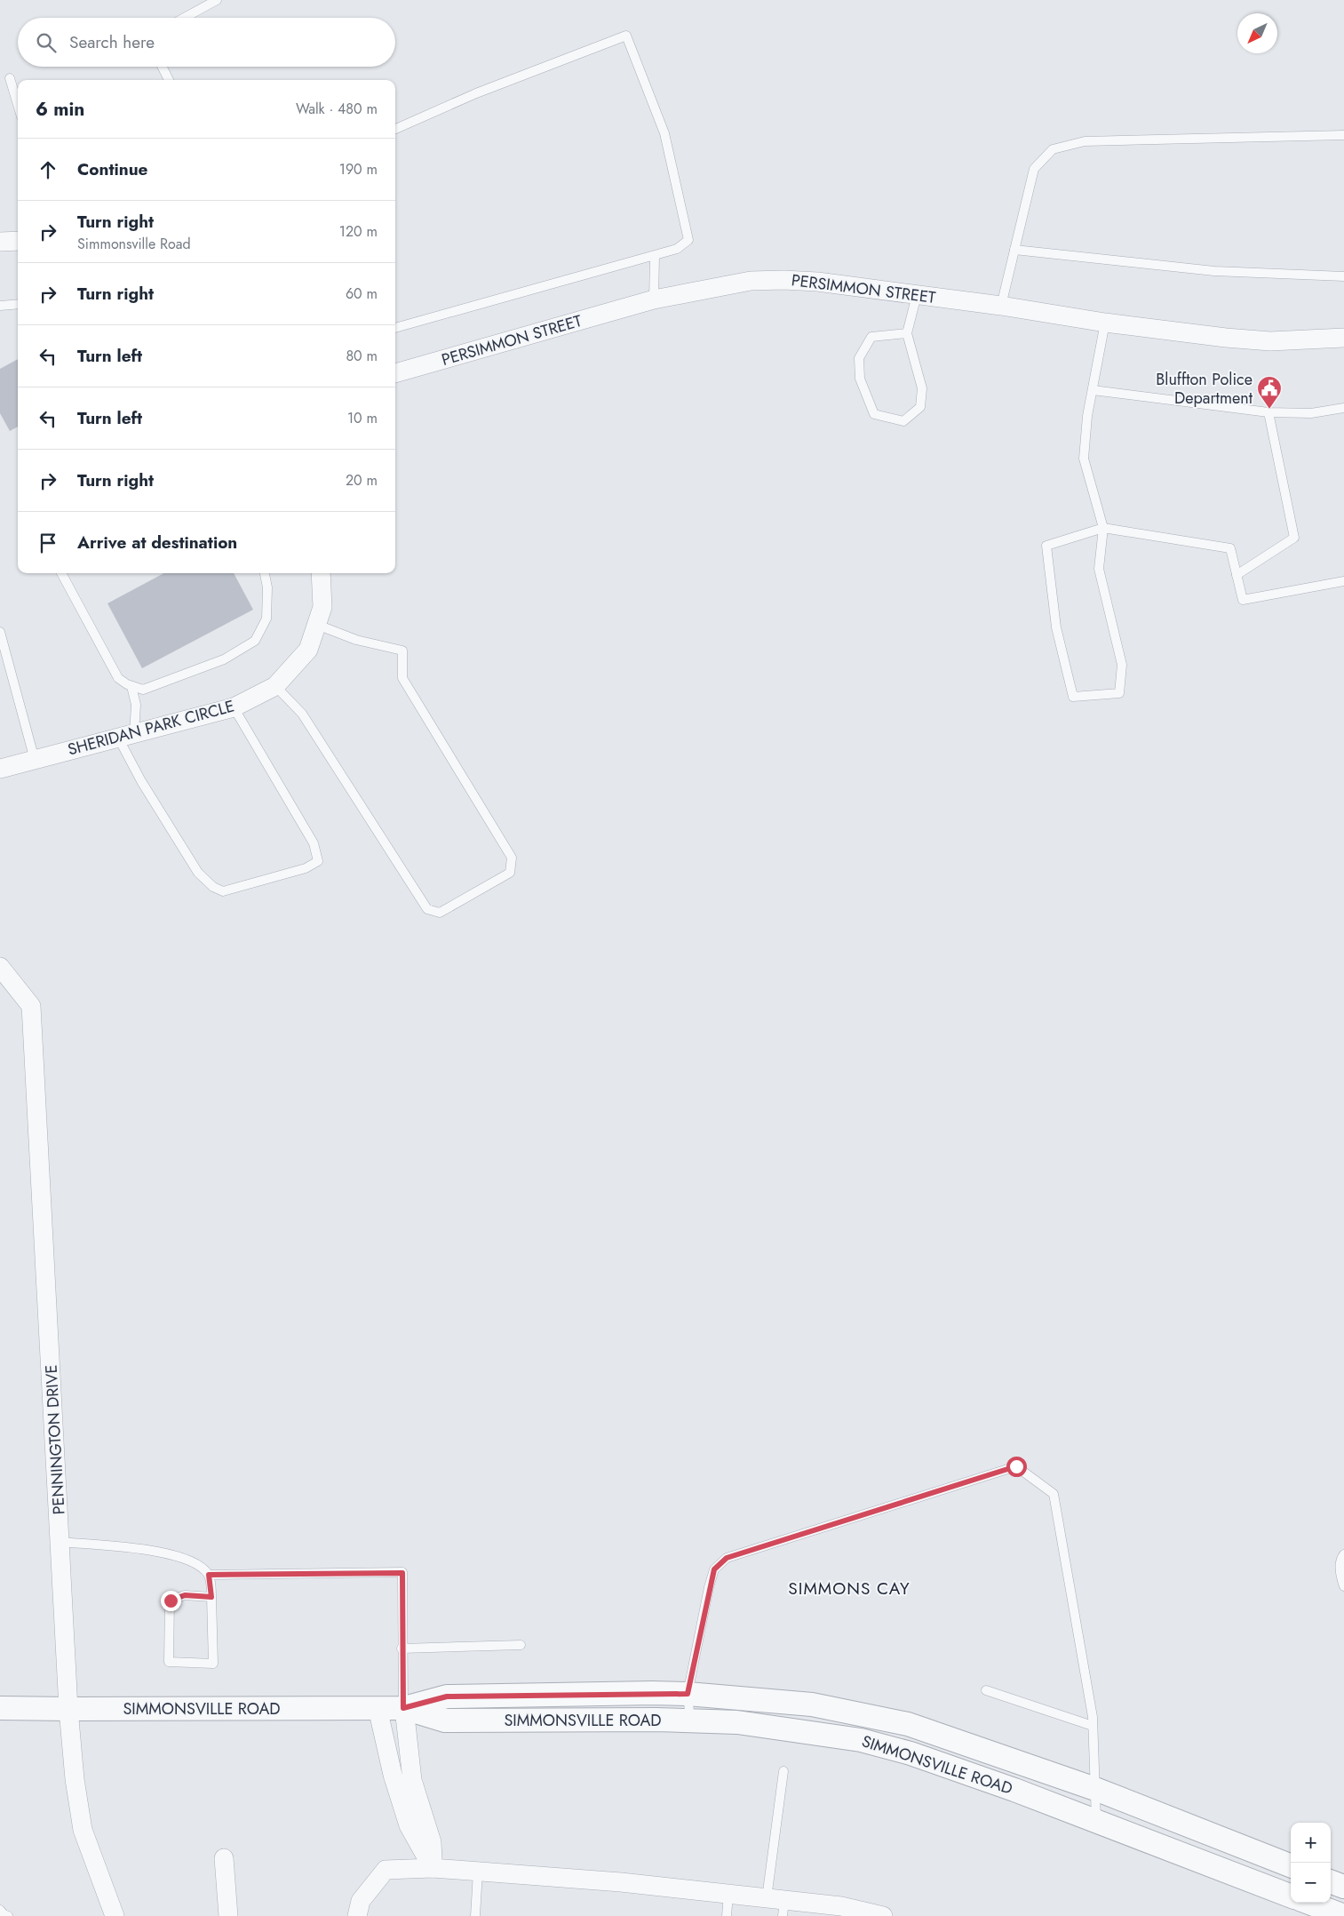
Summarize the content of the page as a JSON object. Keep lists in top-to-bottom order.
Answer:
{
  "streets": {
    "street": [
      "PERSIMMON STREET",
      "SHERIDAN PARK CIRCLE",
      "PENNINGTON DRIVE",
      "SIMMONSVILLE ROAD"
    ]
  },
  "crossings": [
    ["PENNINGTON DRIVE", "SIMMONSVILLE ROAD"]
  ],
  "districts": ["SIMMONS CAY"],
  "places": {
    "public building": ["Bluffton Police Department"]
  },
  "north": "bottom left",
  "page": {
    "search": "Search here",
    "heading": ["6 min", "Walk · 480 m"],
    "list": [
      ["Continue", "190 m"],
      ["Turn right", "Simmonsville Road", "120 m"],
      ["Turn right", "60 m"],
      ["Turn left", "80 m"],
      ["Turn left", "10 m"],
      ["Turn right", "20 m"],
      "Arrive at destination"
    ],
    "map_buttons": ["+", "−"]
  }
}
